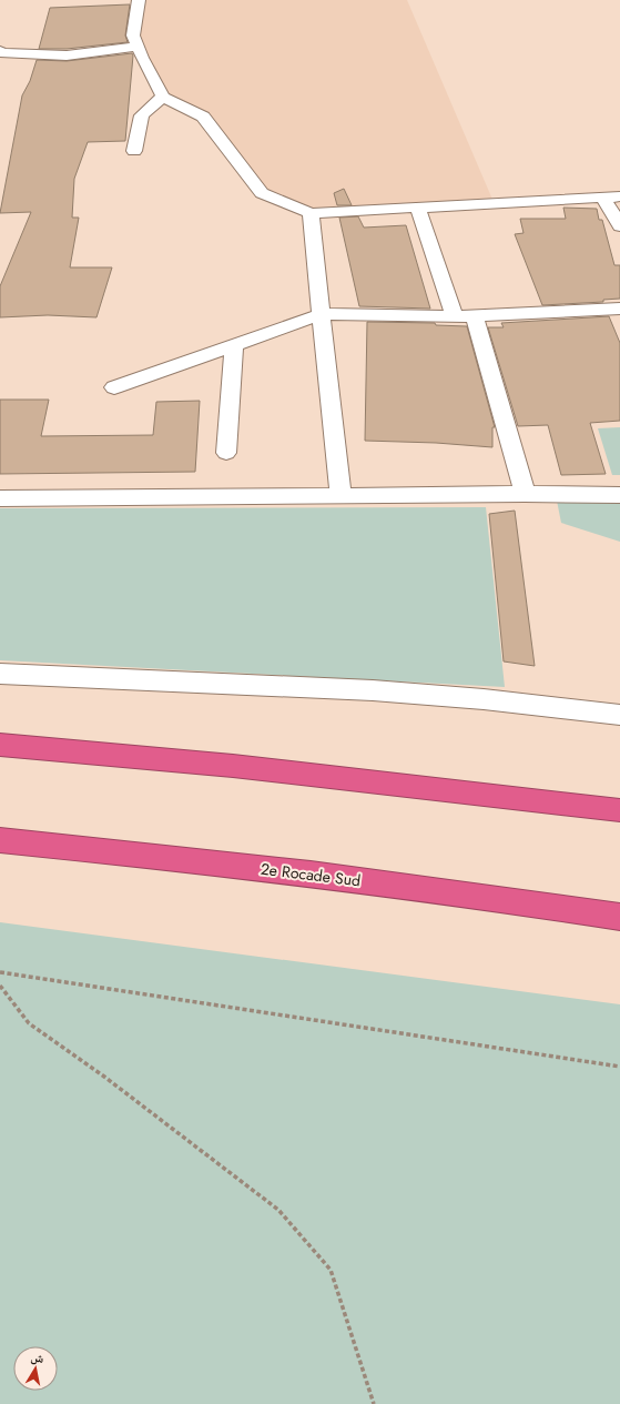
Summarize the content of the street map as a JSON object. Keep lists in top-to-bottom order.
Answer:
{
  "streets": {
    "highway": ["2e Rocade Sud"]
  },
  "north": "top"
}
